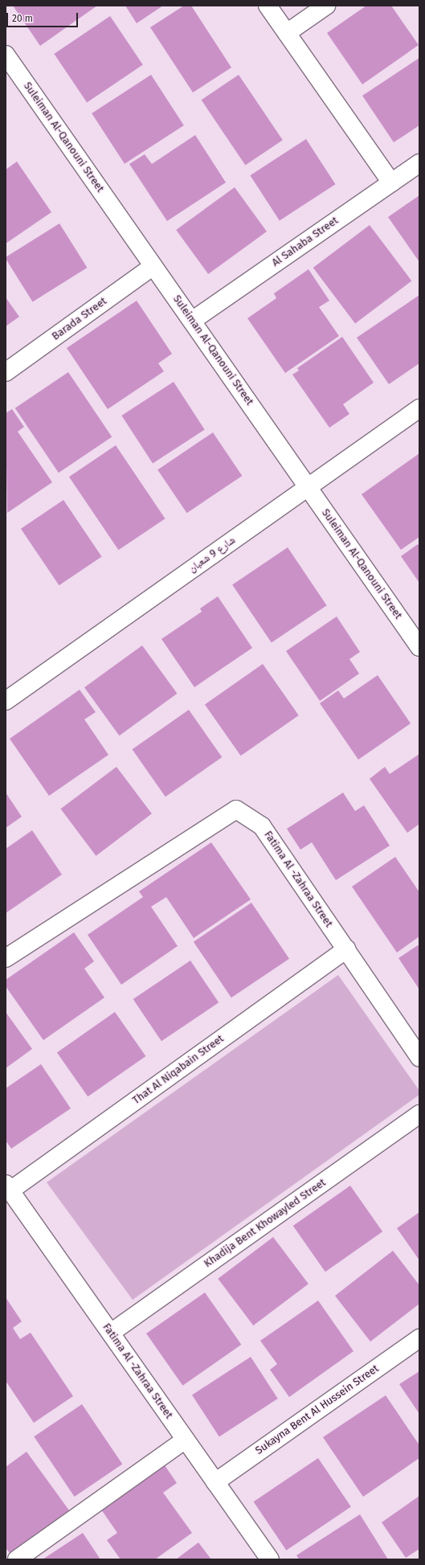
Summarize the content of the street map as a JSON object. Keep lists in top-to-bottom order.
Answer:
{
  "streets": {
    "street": [
      "Suleiman Al-Qanouni Street",
      "Al Sahaba Street",
      "Barada Street",
      "شارع 9 شعبان",
      "Fatima Al -Zahraa Street",
      "That Al Niqabain Street",
      "Khadija Bent Khowayled Street",
      "Sukayna Bent Al Hussein Street"
    ]
  },
  "crossings": [
    ["Suleiman Al-Qanouni Street", "Al Sahaba Street"],
    ["Suleiman Al-Qanouni Street", "Barada Street"],
    ["Suleiman Al-Qanouni Street", "شارع 9 شعبان"],
    ["Fatima Al -Zahraa Street", "That Al Niqabain Street"],
    ["Fatima Al -Zahraa Street", "Khadija Bent Khowayled Street"],
    ["Fatima Al -Zahraa Street", "Sukayna Bent Al Hussein Street"]
  ],
  "scale_bar": "20 m"
}
